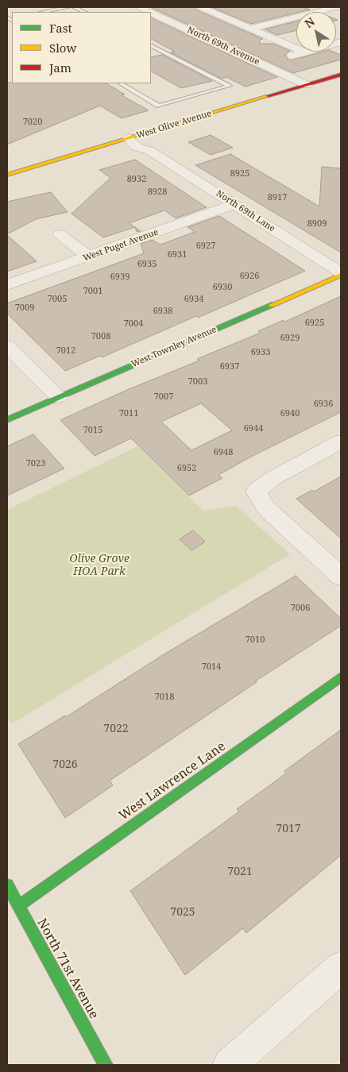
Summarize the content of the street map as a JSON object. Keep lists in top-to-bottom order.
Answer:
{
  "streets": {
    "street": [
      "North 69th Avenue",
      "West Olive Avenue",
      "North 69th Lane",
      "West Puget Avenue",
      "West Townley Avenue",
      "West Lawrence Lane",
      "North 71st Avenue"
    ]
  },
  "crossings": [
    ["North 69th Avenue", "West Olive Avenue"],
    ["West Olive Avenue", "North 69th Lane"],
    ["North 69th Lane", "West Puget Avenue"],
    ["North 69th Lane", "West Townley Avenue"],
    ["West Lawrence Lane", "North 71st Avenue"]
  ],
  "parks": ["Olive Grove HOA Park"],
  "house_numbers": [
    "7020",
    "8925",
    "8932",
    "8928",
    "8917",
    "8909",
    "6927",
    "6931",
    "6935",
    "6926",
    "6939",
    "6930",
    "7001",
    "7005",
    "6934",
    "7009",
    "6938",
    "6925",
    "7004",
    "7008",
    "6929",
    "7012",
    "6933",
    "6937",
    "7003",
    "7007",
    "6936",
    "7011",
    "6940",
    "6944",
    "7015",
    "6948",
    "7023",
    "6952",
    "7006",
    "7010",
    "7014",
    "7018",
    "7022",
    "7026",
    "7017",
    "7021",
    "7025"
  ],
  "legend": ["Fast", "Slow", "Jam"],
  "north": "top left"
}
